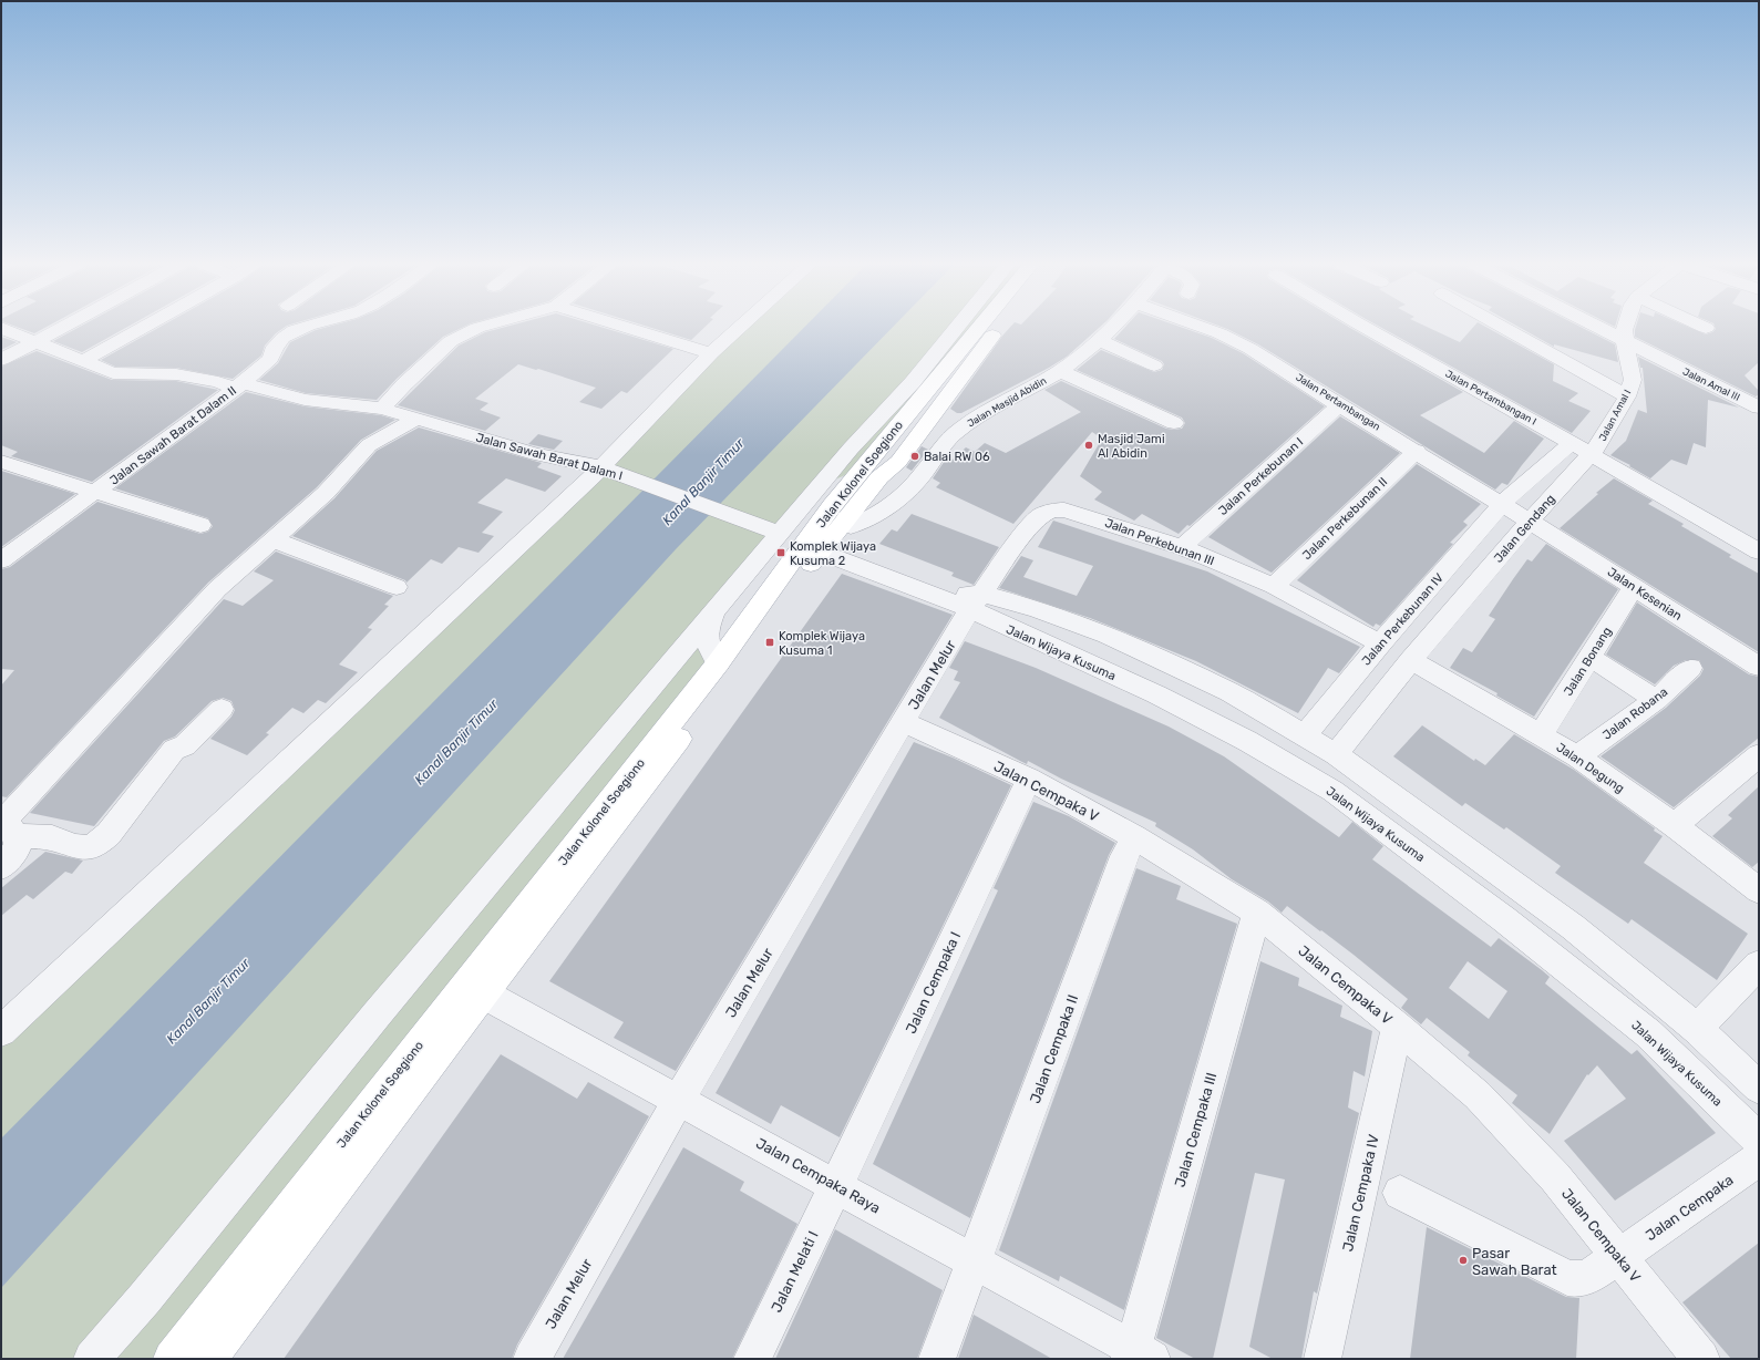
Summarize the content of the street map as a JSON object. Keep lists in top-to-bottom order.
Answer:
{
  "streets": {
    "main road": ["Jalan Kolonel Soegiono"],
    "street": [
      "Jalan Amal III",
      "Jalan Pertambangan I",
      "Jalan Masjid Abidin",
      "Jalan Pertambangan",
      "Jalan Amal I",
      "Jalan Sawah Barat Dalam II",
      "Jalan Sawah Barat Dalam I",
      "Jalan Perkebunan I",
      "Jalan Perkebunan II",
      "Jalan Gendang",
      "Jalan Perkebunan III",
      "Jalan Kesenian",
      "Jalan Perkebunan IV",
      "Jalan Wijaya Kusuma",
      "Jalan Bonang",
      "Jalan Melur",
      "Jalan Robana",
      "Jalan Degung",
      "Jalan Cempaka V",
      "Jalan Cempaka I",
      "Jalan Cempaka II",
      "Jalan Cempaka III",
      "Jalan Cempaka Raya",
      "Jalan Cempaka IV",
      "Jalan Cempaka",
      "Jalan Melati I"
    ]
  },
  "crossings": [
    ["Jalan Amal III", "Jalan Amal I"],
    ["Jalan Pertambangan I", "Jalan Amal I"],
    ["Jalan Pertambangan I", "Jalan Gendang"],
    ["Jalan Masjid Abidin", "Jalan Kolonel Soegiono"],
    ["Jalan Pertambangan", "Jalan Perkebunan I"],
    ["Jalan Pertambangan", "Jalan Perkebunan II"],
    ["Jalan Pertambangan", "Jalan Gendang"],
    ["Jalan Pertambangan", "Jalan Kesenian"],
    ["Jalan Pertambangan", "Jalan Perkebunan IV"],
    ["Jalan Amal I", "Jalan Gendang"],
    ["Jalan Sawah Barat Dalam II", "Jalan Sawah Barat Dalam I"],
    ["Jalan Kolonel Soegiono", "Jalan Wijaya Kusuma"],
    ["Jalan Kolonel Soegiono", "Jalan Cempaka Raya"],
    ["Jalan Perkebunan I", "Jalan Perkebunan III"],
    ["Jalan Perkebunan II", "Jalan Perkebunan III"],
    ["Jalan Gendang", "Jalan Kesenian"],
    ["Jalan Gendang", "Jalan Wijaya Kusuma"],
    ["Jalan Gendang", "Jalan Degung"],
    ["Jalan Perkebunan III", "Jalan Perkebunan IV"],
    ["Jalan Perkebunan III", "Jalan Wijaya Kusuma"],
    ["Jalan Perkebunan III", "Jalan Melur"],
    ["Jalan Kesenian", "Jalan Bonang"],
    ["Jalan Perkebunan IV", "Jalan Wijaya Kusuma"],
    ["Jalan Wijaya Kusuma", "Jalan Melur"],
    ["Jalan Wijaya Kusuma", "Jalan Cempaka"],
    ["Jalan Bonang", "Jalan Degung"],
    ["Jalan Melur", "Jalan Cempaka V"],
    ["Jalan Melur", "Jalan Cempaka Raya"],
    ["Jalan Robana", "Jalan Degung"],
    ["Jalan Cempaka V", "Jalan Cempaka I"],
    ["Jalan Cempaka V", "Jalan Cempaka II"],
    ["Jalan Cempaka V", "Jalan Cempaka III"],
    ["Jalan Cempaka V", "Jalan Cempaka IV"],
    ["Jalan Cempaka V", "Jalan Cempaka"],
    ["Jalan Cempaka I", "Jalan Cempaka Raya"],
    ["Jalan Cempaka I", "Jalan Melati I"],
    ["Jalan Cempaka II", "Jalan Cempaka Raya"],
    ["Jalan Cempaka III", "Jalan Cempaka Raya"],
    ["Jalan Cempaka Raya", "Jalan Melati I"]
  ],
  "water": ["Kanal Banjir Timur"],
  "places": {
    "other": ["Masjid Jami Al Abidin", "Balai RW 06", "Pasar Sawah Barat"],
    "transit": ["Komplek Wijaya Kusuma 2", "Komplek Wijaya Kusuma 1"]
  }
}
